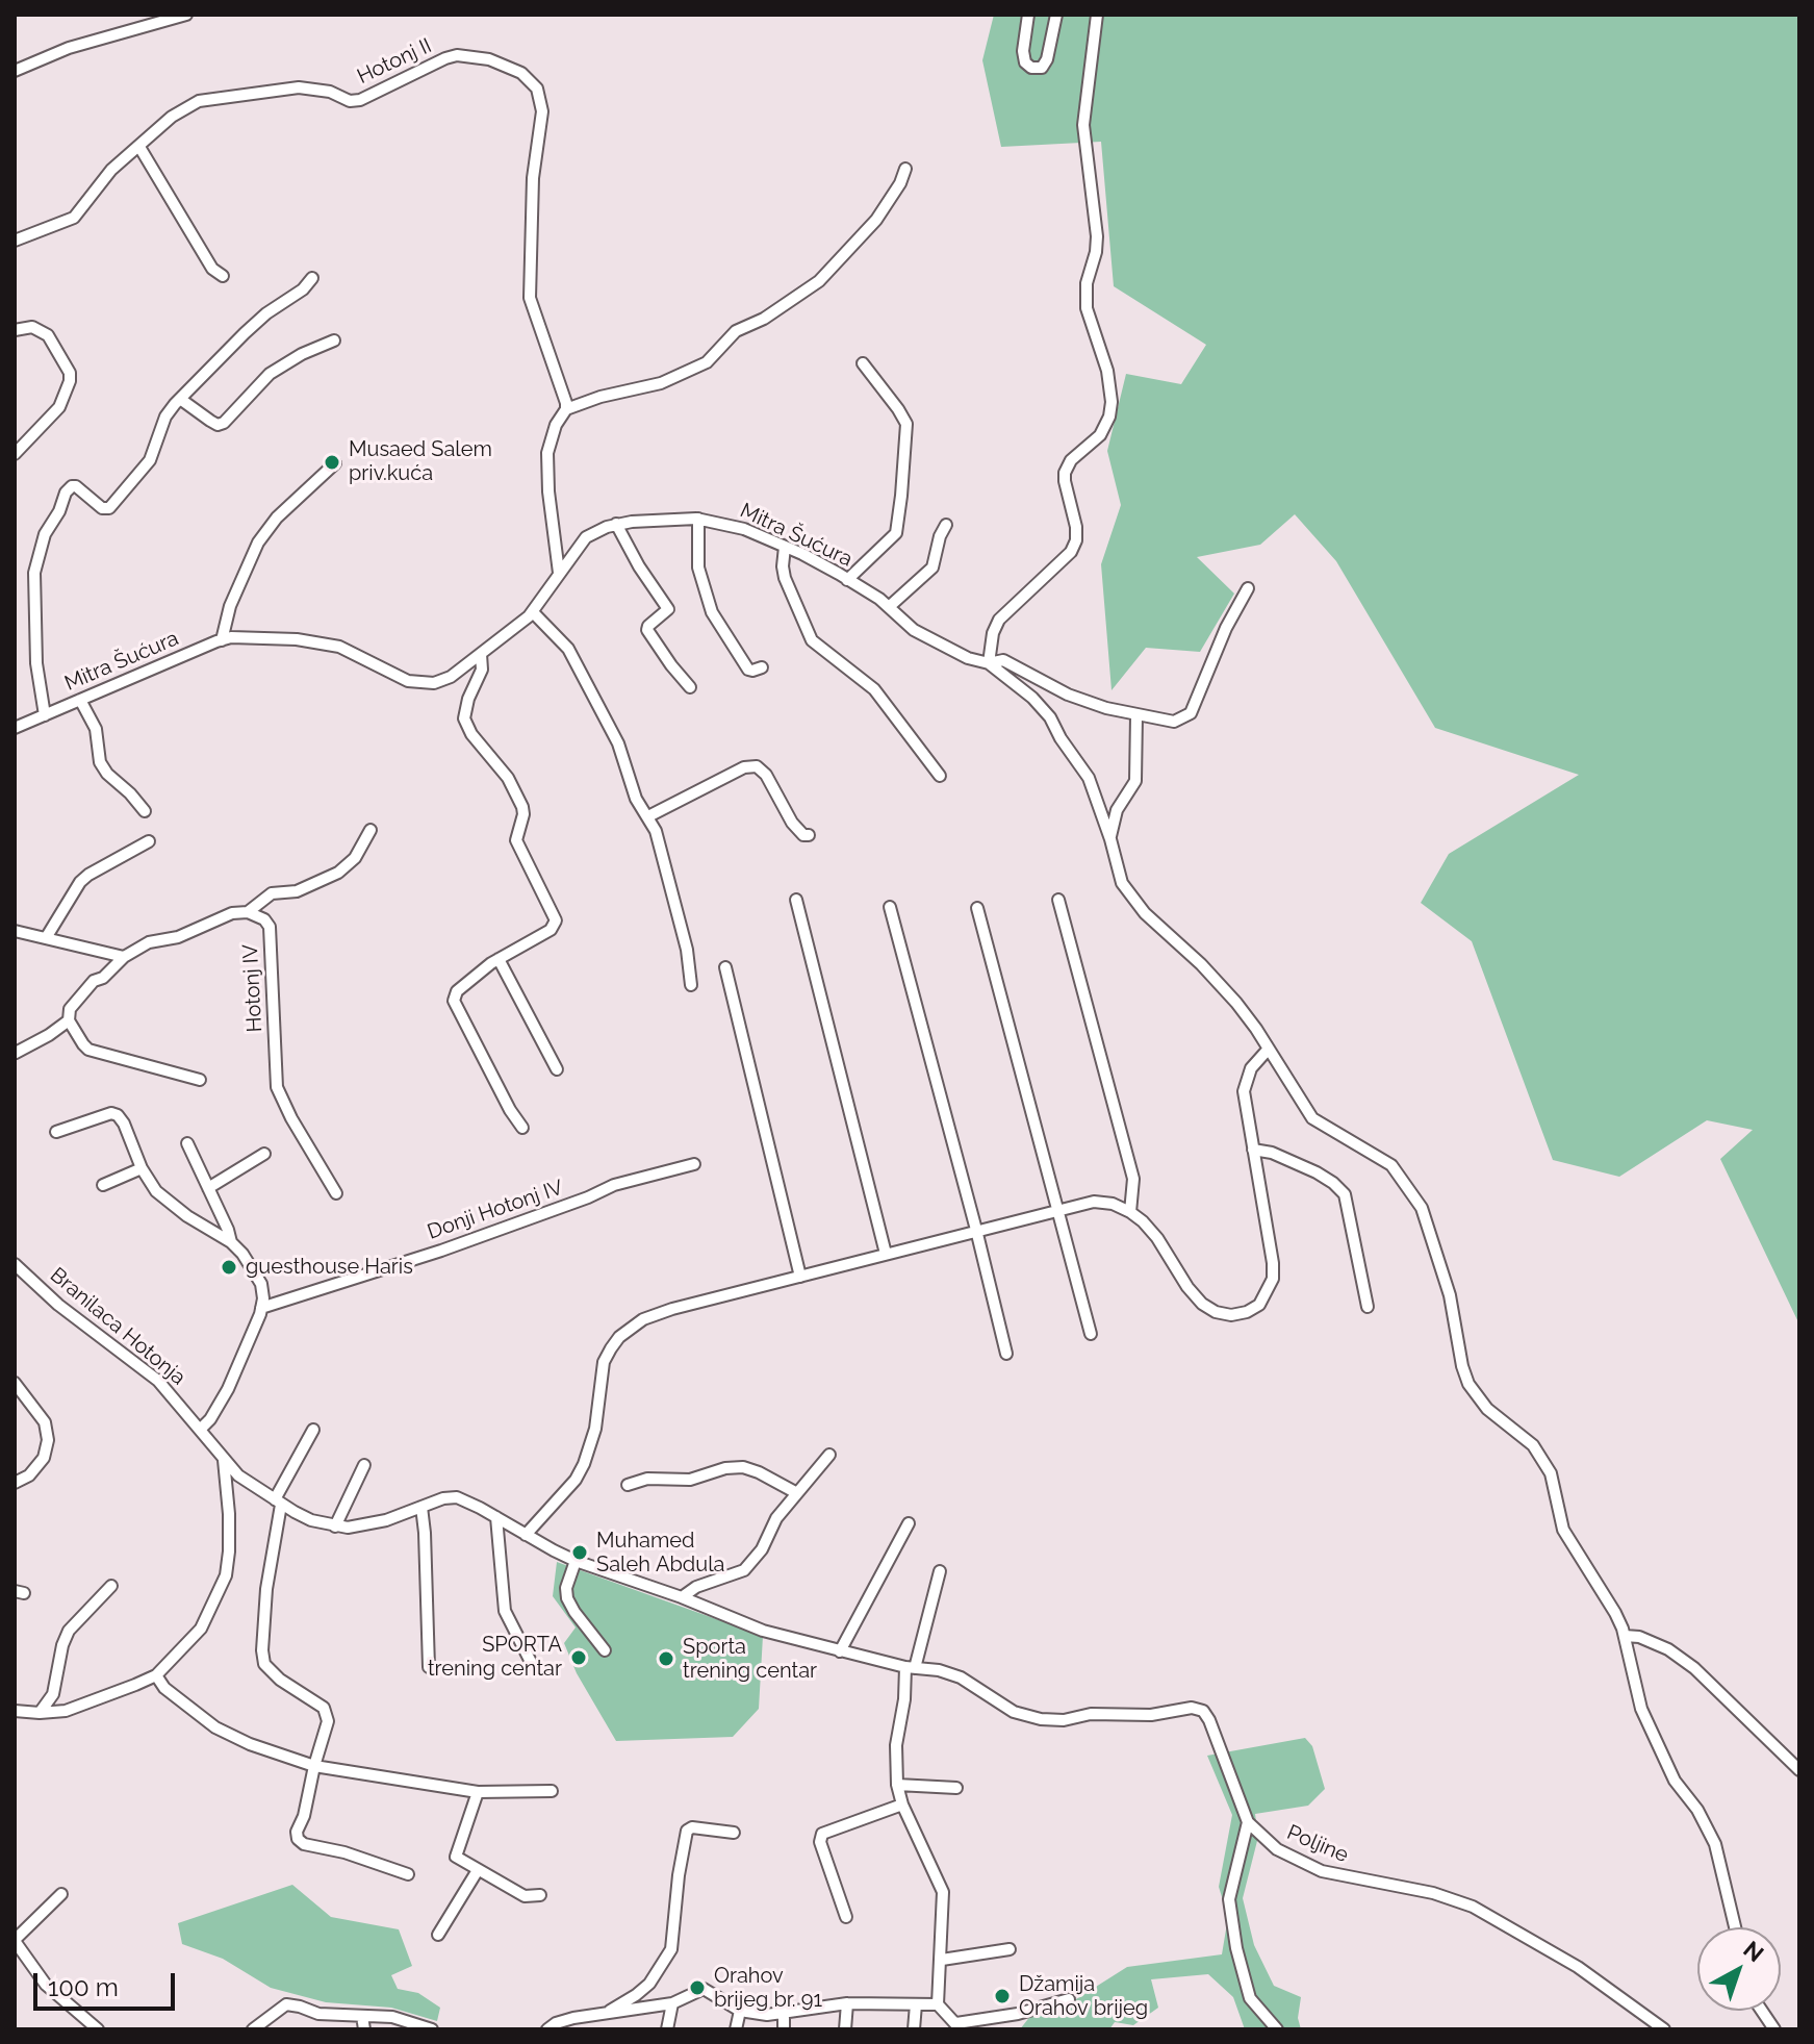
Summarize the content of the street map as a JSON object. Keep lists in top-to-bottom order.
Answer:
{
  "streets": {
    "street": [
      "Hotonj II",
      "Mitra Šućura",
      "Hotonj IV",
      "Donji Hotonj IV",
      "Branilaca Hotonja",
      "Poljine"
    ]
  },
  "crossings": [
    ["Branilaca Hotonja", "Poljine"]
  ],
  "places": [
    "Musaed Salem priv.kuća",
    "guesthouse Haris",
    "Muhamed Saleh Abdula",
    "SPORTA trening centar",
    "Sporta trening centar",
    "Orahov brijeg br. 91",
    "Džamija Orahov brijeg"
  ],
  "scale_bar": "100 m",
  "north": "top right"
}
